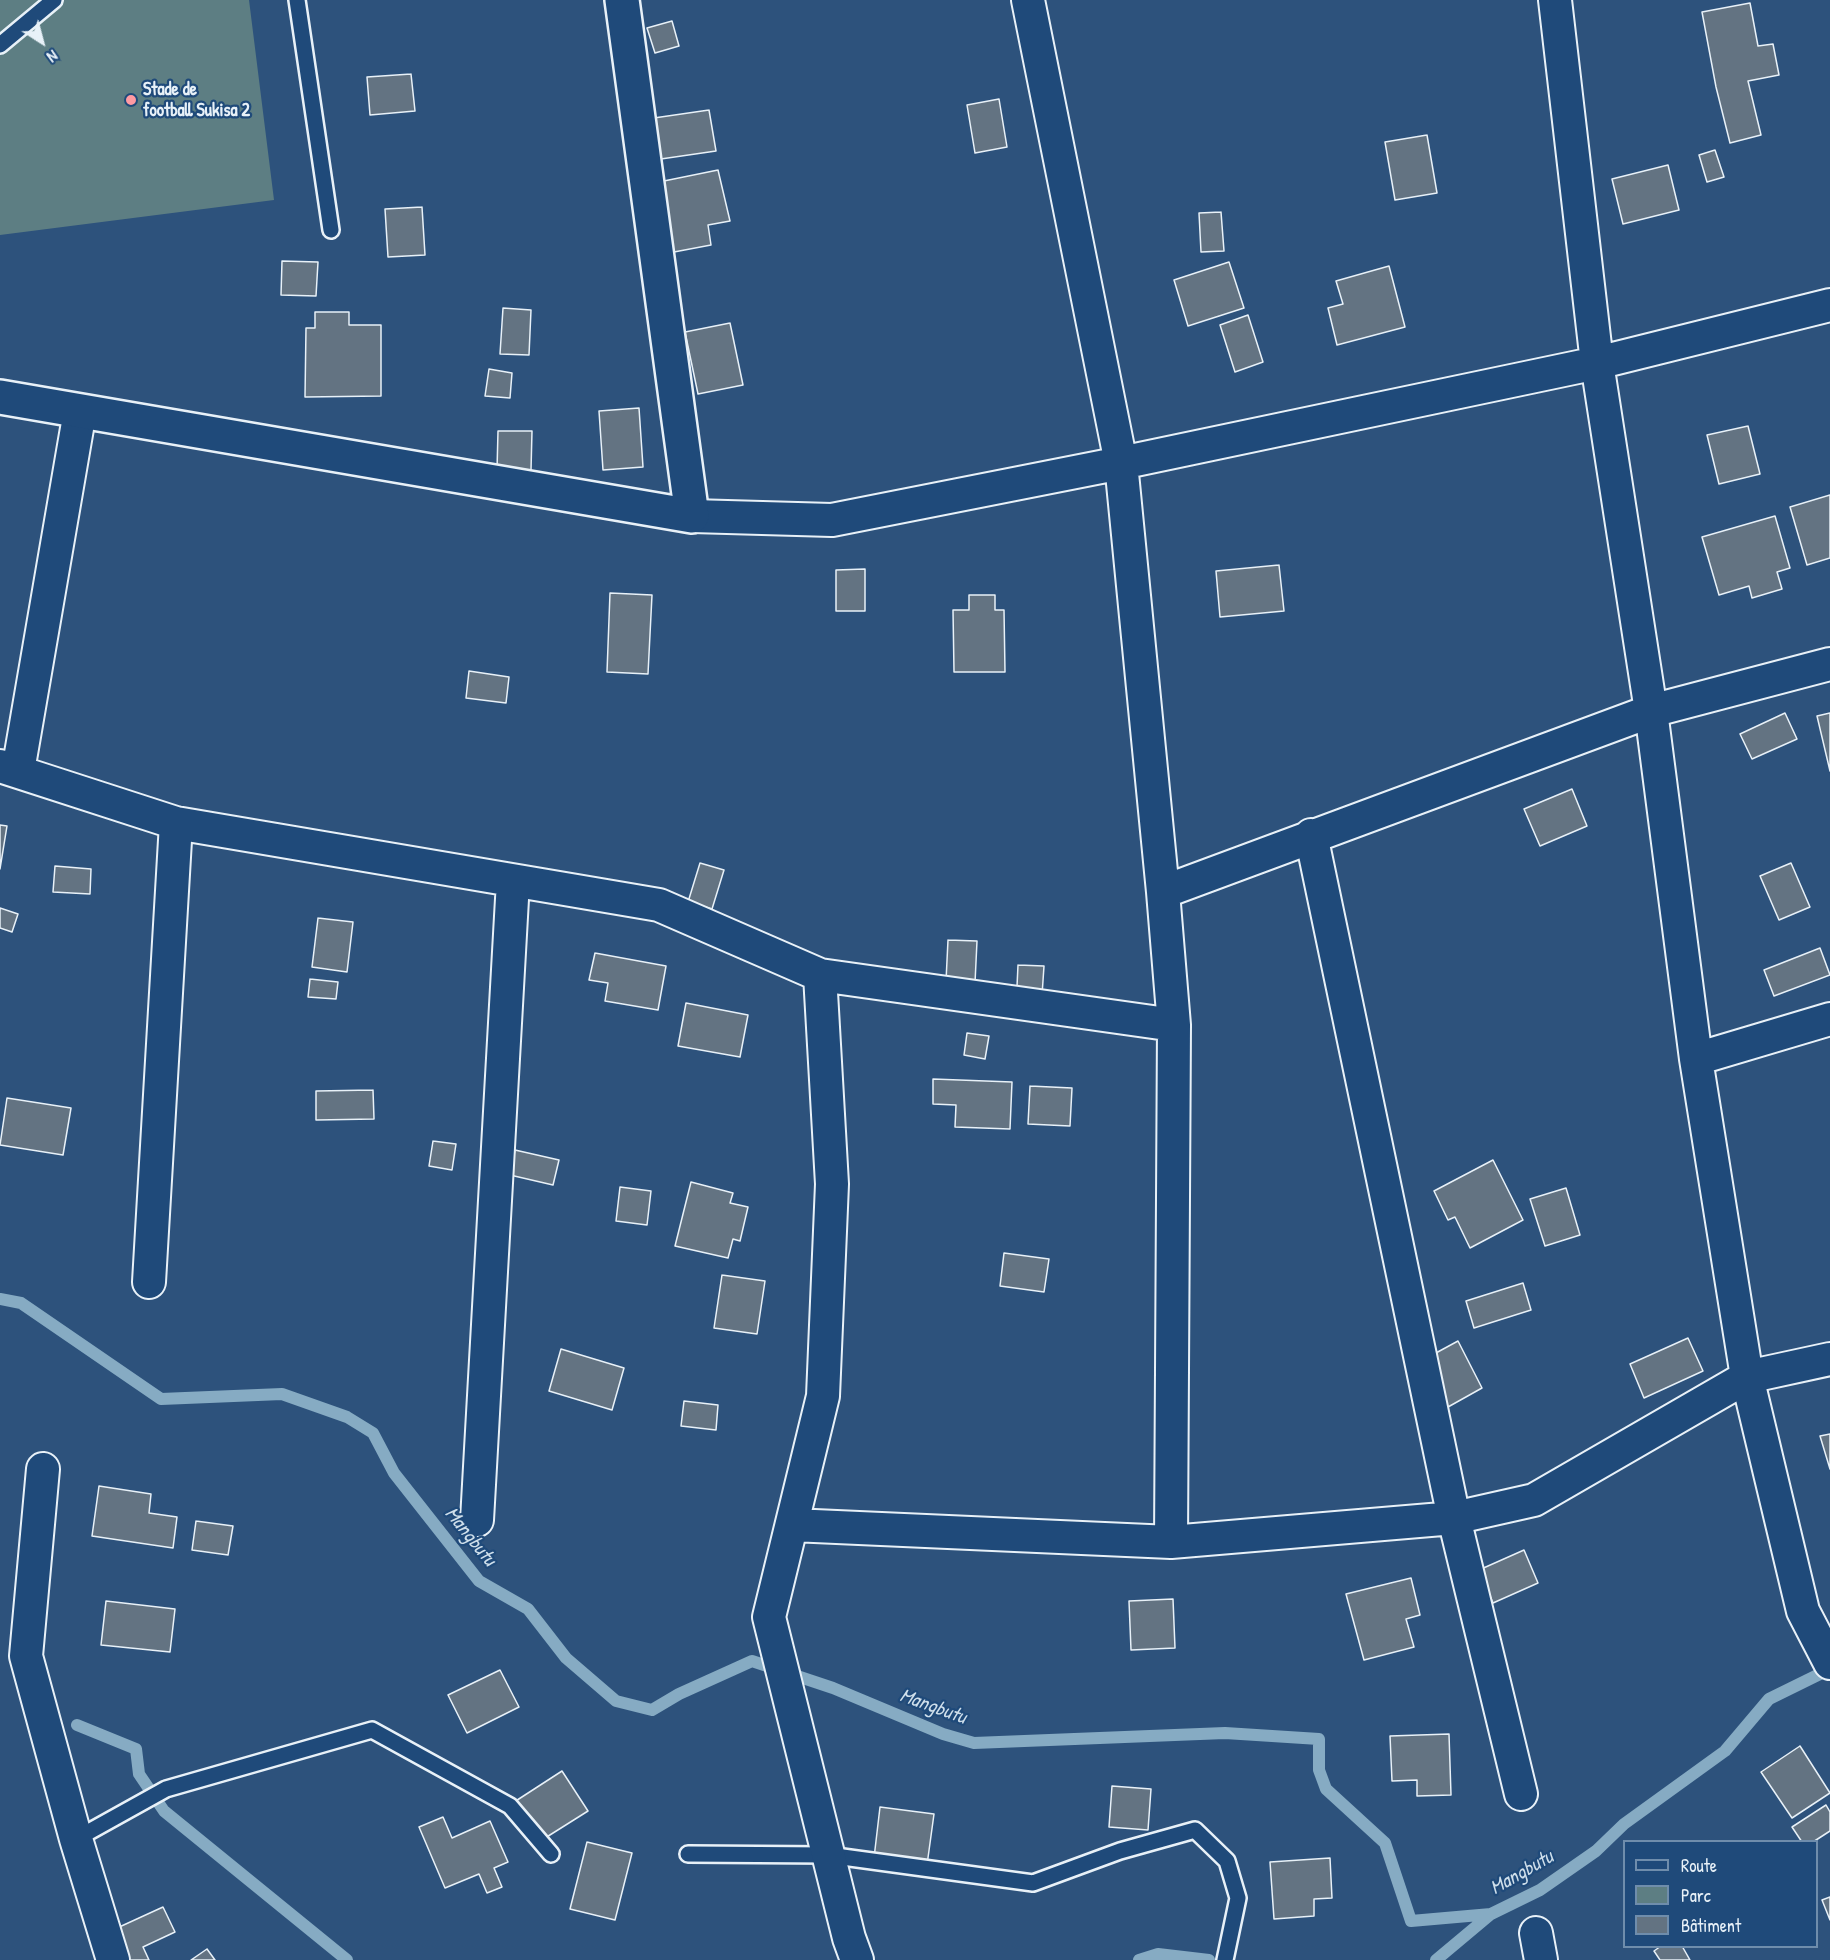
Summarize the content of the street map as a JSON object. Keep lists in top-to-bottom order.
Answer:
{
  "water": ["Mangbutu"],
  "places": ["Stade de football Sukisa 2"],
  "legend": ["Route", "Parc", "Bâtiment"],
  "north": "bottom right"
}
